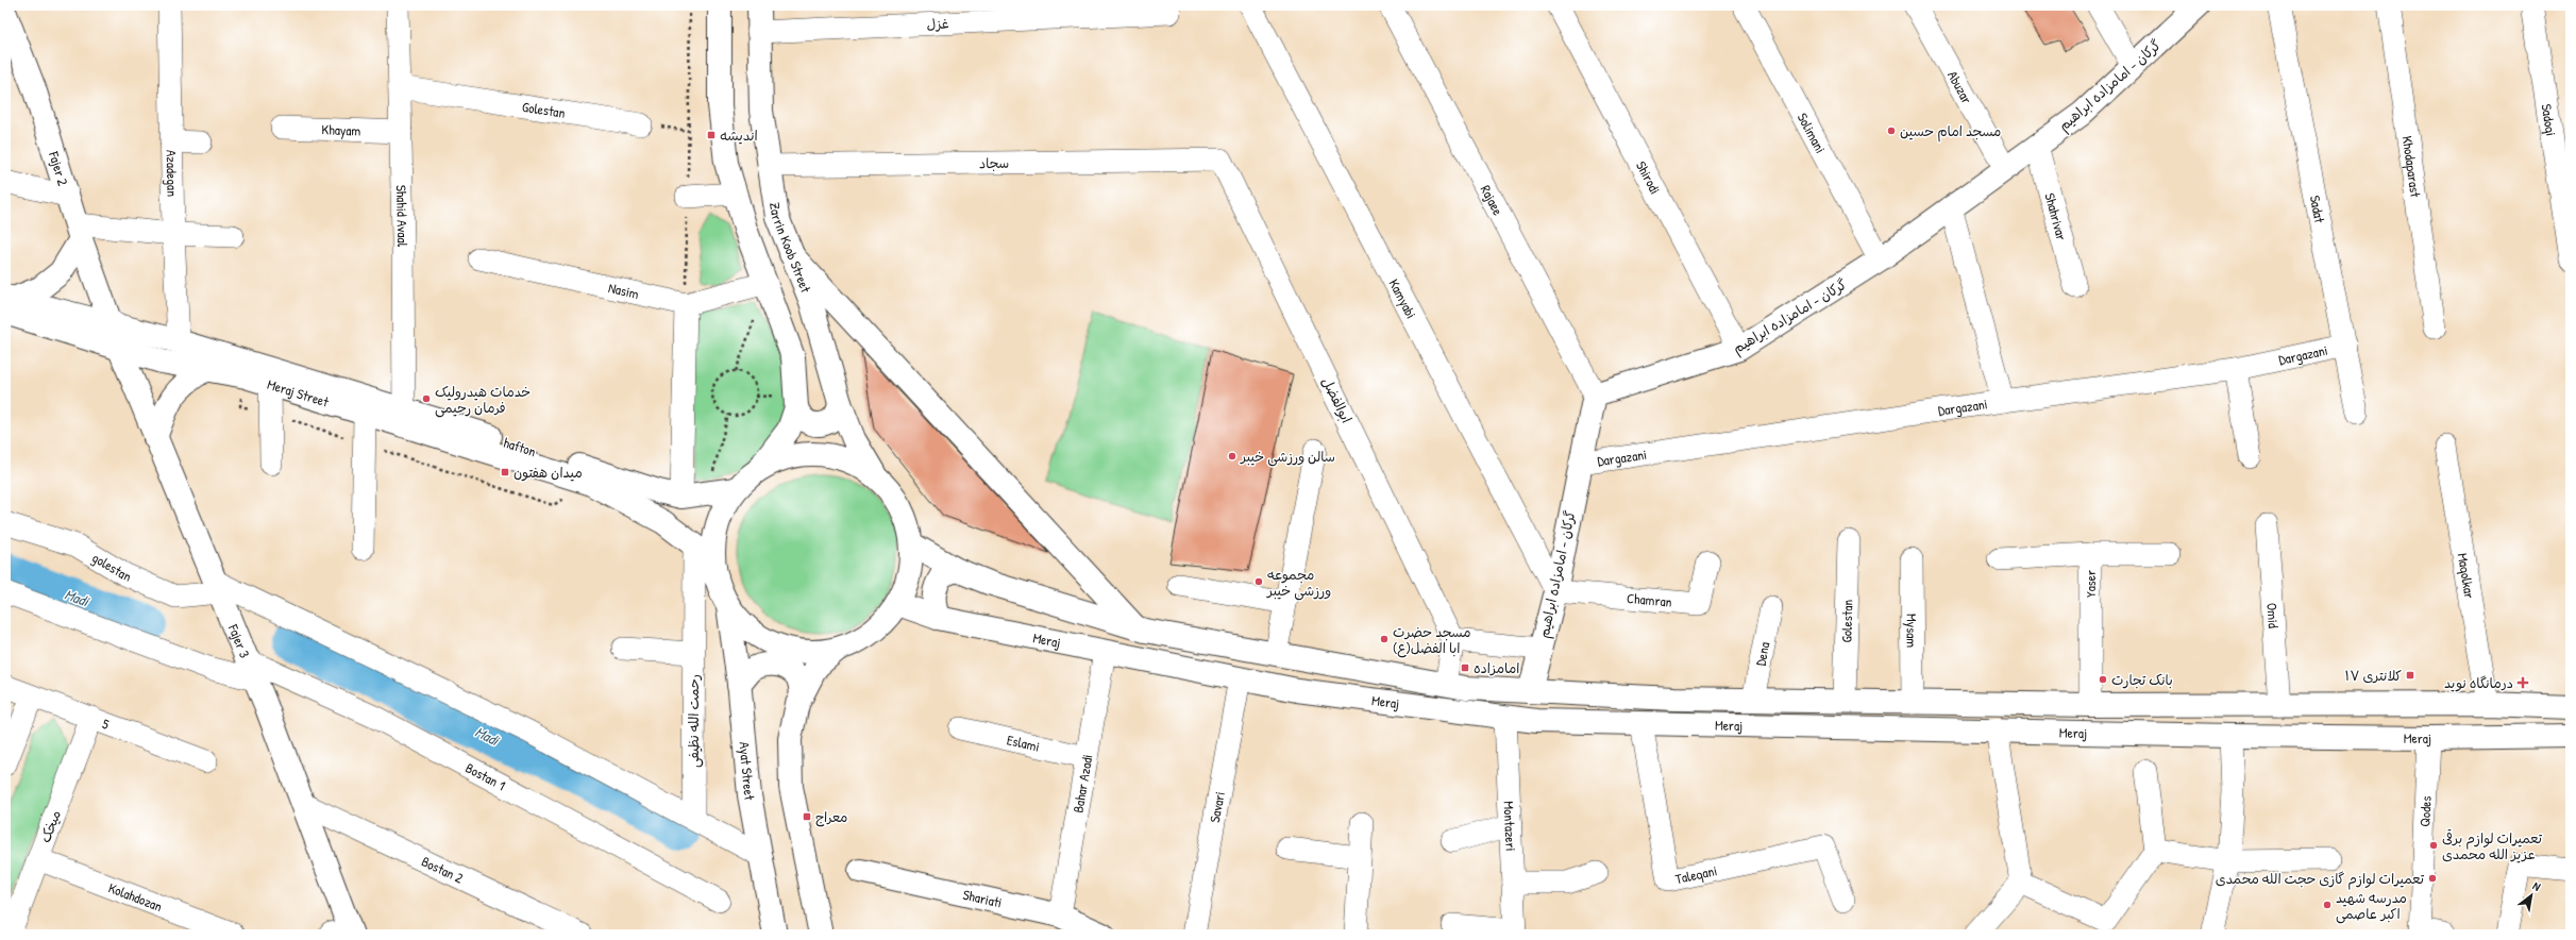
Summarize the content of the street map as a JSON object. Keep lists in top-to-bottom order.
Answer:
{
  "streets": {
    "main road": [
      "گرکان - امامزاده ابراهیم",
      "Fajer 2",
      "Zarrin Koob Street",
      "Meraj Street",
      "hafton",
      "Meraj",
      "Fajer 3",
      "Ayat Street",
      "Shariati"
    ],
    "street": [
      "غزل",
      "Abuzar",
      "Golestan",
      "Sadoqi",
      "Khayam",
      "Solimani",
      "سجاد",
      "Khodaparast",
      "Azadegan",
      "Shirodi",
      "Rajaee",
      "Sadat",
      "Shahid Avaal",
      "Shahrivar",
      "Nasim",
      "Kamyabi",
      "Dargazani",
      "ابوالفضل",
      "golestan",
      "Maqolkar",
      "Yaser",
      "Chamran",
      "Omid",
      "Mysam",
      "Dena",
      "رحمت الله نظیفی",
      "5",
      "Eslami",
      "Bostan 1",
      "Bahar Azadi",
      "Savari",
      "Qodes",
      "میخک",
      "Montazeri",
      "Bostan 2",
      "Taleqani",
      "Kolahdozan"
    ]
  },
  "crossings": [
    ["غزل", "Zarrin Koob Street"],
    ["گرکان - امامزاده ابراهیم", "Abuzar"],
    ["گرکان - امامزاده ابراهیم", "Solimani"],
    ["گرکان - امامزاده ابراهیم", "Shirodi"],
    ["گرکان - امامزاده ابراهیم", "Rajaee"],
    ["گرکان - امامزاده ابراهیم", "Shahrivar"],
    ["گرکان - امامزاده ابراهیم", "Kamyabi"],
    ["گرکان - امامزاده ابراهیم", "Dargazani"],
    ["گرکان - امامزاده ابراهیم", "Chamran"],
    ["گرکان - امامزاده ابراهیم", "Meraj"],
    ["Golestan", "Shahid Avaal"],
    ["Golestan", "Meraj"],
    ["Khayam", "Shahid Avaal"],
    ["سجاد", "Zarrin Koob Street"],
    ["سجاد", "ابوالفضل"],
    ["Fajer 2", "Meraj Street"],
    ["Fajer 2", "Fajer 3"],
    ["Azadegan", "Meraj Street"],
    ["Sadat", "Dargazani"],
    ["Shahid Avaal", "Meraj Street"],
    ["Shahid Avaal", "hafton"],
    ["Kamyabi", "Chamran"],
    ["Meraj Street", "hafton"],
    ["Meraj Street", "Fajer 3"],
    ["golestan", "Fajer 3"],
    ["Maqolkar", "Meraj"],
    ["Yaser", "Meraj"],
    ["Omid", "Meraj"],
    ["Mysam", "Meraj"],
    ["Meraj", "Dena"],
    ["Meraj", "Bahar Azadi"],
    ["Meraj", "Savari"],
    ["Meraj", "Qodes"],
    ["Meraj", "Montazeri"],
    ["Meraj", "Taleqani"],
    ["Fajer 3", "Bostan 1"],
    ["Fajer 3", "Bostan 2"],
    ["5", "میخک"],
    ["Eslami", "Bahar Azadi"],
    ["Bahar Azadi", "Shariati"],
    ["میخک", "Kolahdozan"]
  ],
  "water": ["Madi"],
  "places": {
    "other": [
      "مسجد امام حسین",
      "خدمات هیدرولیک فرمان رحیمی",
      "سالن ورزشی خیبر",
      "مجموعه ورزشی خیبر",
      "مسجد حضرت ابا الفضل(ع)",
      "بانک تجارت",
      "تعمیرات لوازم برقی عزیز الله محمدی",
      "تعمیرات لوازم گازی حجت الله محمدی",
      "مدرسه شهید اکبر عاصمی"
    ],
    "transit": [
      "اندیشه",
      "میدان هفتون",
      "امامزاده",
      "کلانتری ۱۷",
      "معراج"
    ],
    "health": ["درمانگاه نوید"]
  },
  "north": "top right"
}
